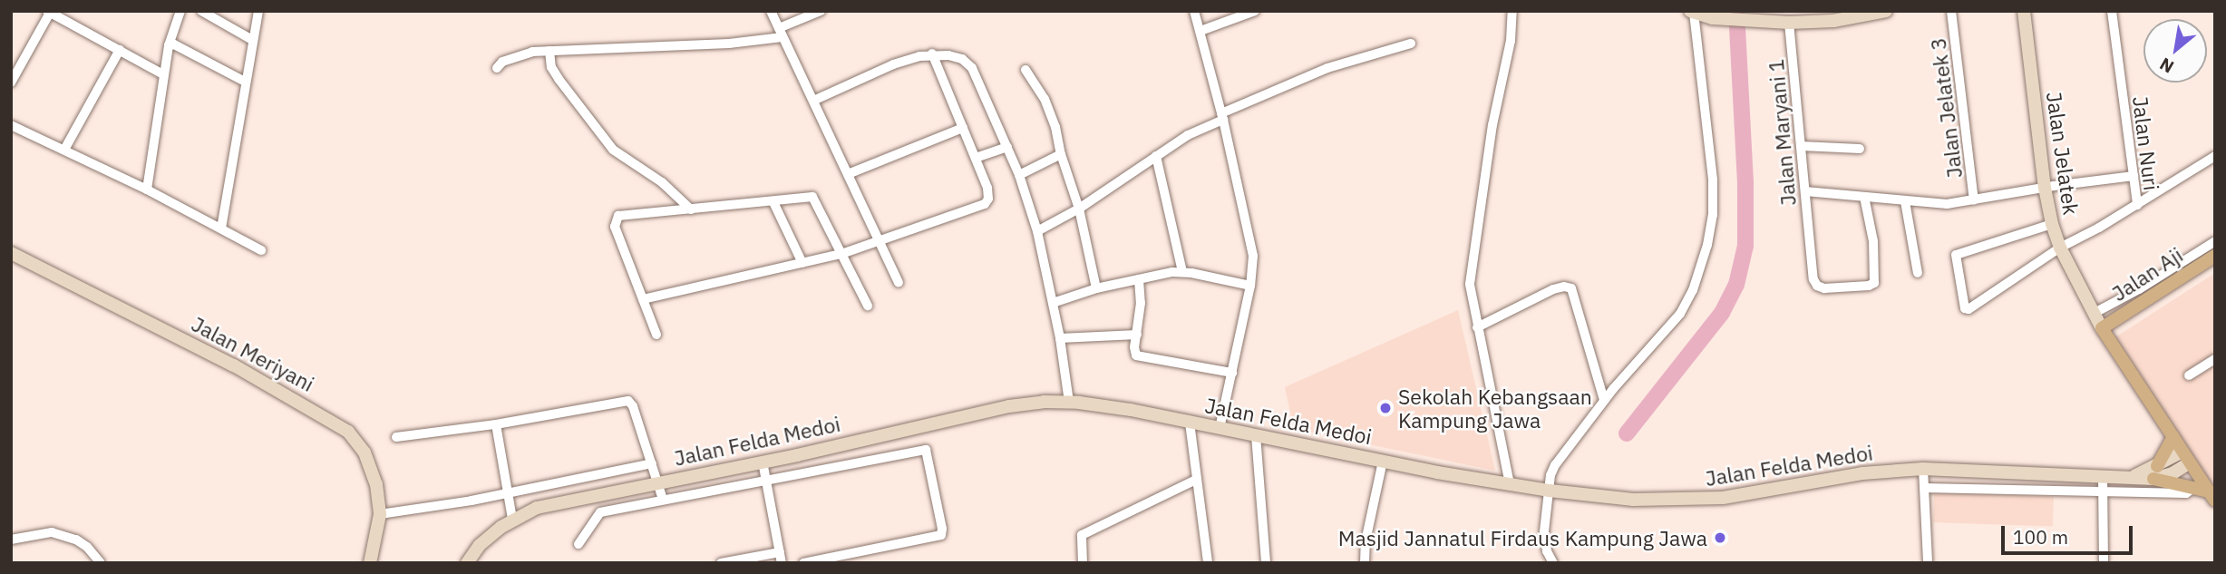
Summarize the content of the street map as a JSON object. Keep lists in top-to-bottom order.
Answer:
{
  "streets": {
    "main road": [
      "Jalan Jelatek",
      "Jalan Aji",
      "Jalan Meriyani",
      "Jalan Felda Medoi"
    ],
    "street": ["Jalan Jelatek 3", "Jalan Maryani 1", "Jalan Nuri"]
  },
  "crossings": [
    ["Jalan Jelatek", "Jalan Aji"]
  ],
  "places": ["Sekolah Kebangsaan Kampung Jawa", "Masjid Jannatul Firdaus Kampung Jawa"],
  "scale_bar": "100 m",
  "north": "bottom left"
}
